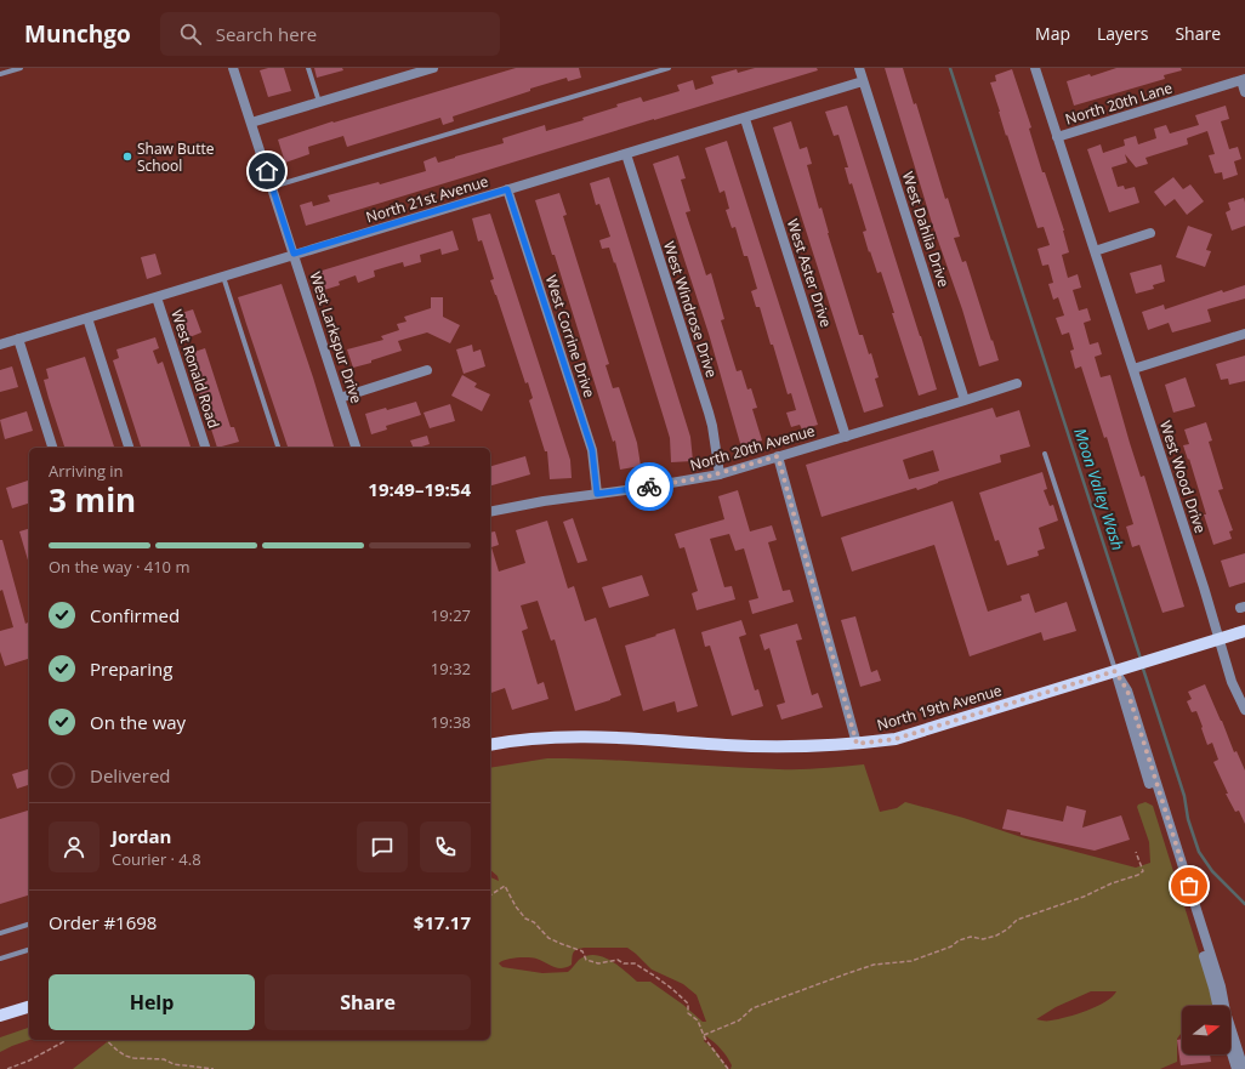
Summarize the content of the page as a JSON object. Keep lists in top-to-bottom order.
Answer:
{
  "streets": {
    "main road": ["North 19th Avenue"],
    "street": [
      "North 20th Lane",
      "North 21st Avenue",
      "West Dahlia Drive",
      "West Aster Drive",
      "West Windrose Drive",
      "West Corrine Drive",
      "West Larkspur Drive",
      "West Ronald Road",
      "North 20th Avenue",
      "West Wood Drive"
    ]
  },
  "crossings": [
    ["North 20th Lane", "West Wood Drive"],
    ["North 21st Avenue", "West Dahlia Drive"],
    ["North 21st Avenue", "West Aster Drive"],
    ["North 21st Avenue", "West Windrose Drive"],
    ["North 21st Avenue", "West Corrine Drive"],
    ["North 21st Avenue", "West Larkspur Drive"],
    ["North 21st Avenue", "West Ronald Road"],
    ["West Dahlia Drive", "North 20th Avenue"],
    ["West Aster Drive", "North 20th Avenue"],
    ["West Windrose Drive", "North 20th Avenue"],
    ["West Corrine Drive", "North 20th Avenue"],
    ["West Wood Drive", "North 19th Avenue"]
  ],
  "water": ["Moon Valley Wash"],
  "places": ["Shaw Butte School"],
  "north": "right",
  "page": {
    "header": "Munchgo",
    "search": "Search here",
    "nav": ["Map", "Layers", "Share"],
    "heading": ["3 min", "Arriving in", "19:49–19:54"],
    "panel": [
      "Jordan",
      "Courier · 4.8",
      "Order #1698",
      "$17.17"
    ],
    "bar": "On the way · 410 m",
    "list": [
      ["Confirmed", "19:27"],
      ["Preparing", "19:32"],
      ["On the way", "19:38"],
      "Delivered"
    ],
    "buttons": ["Help", "Share"]
  }
}
